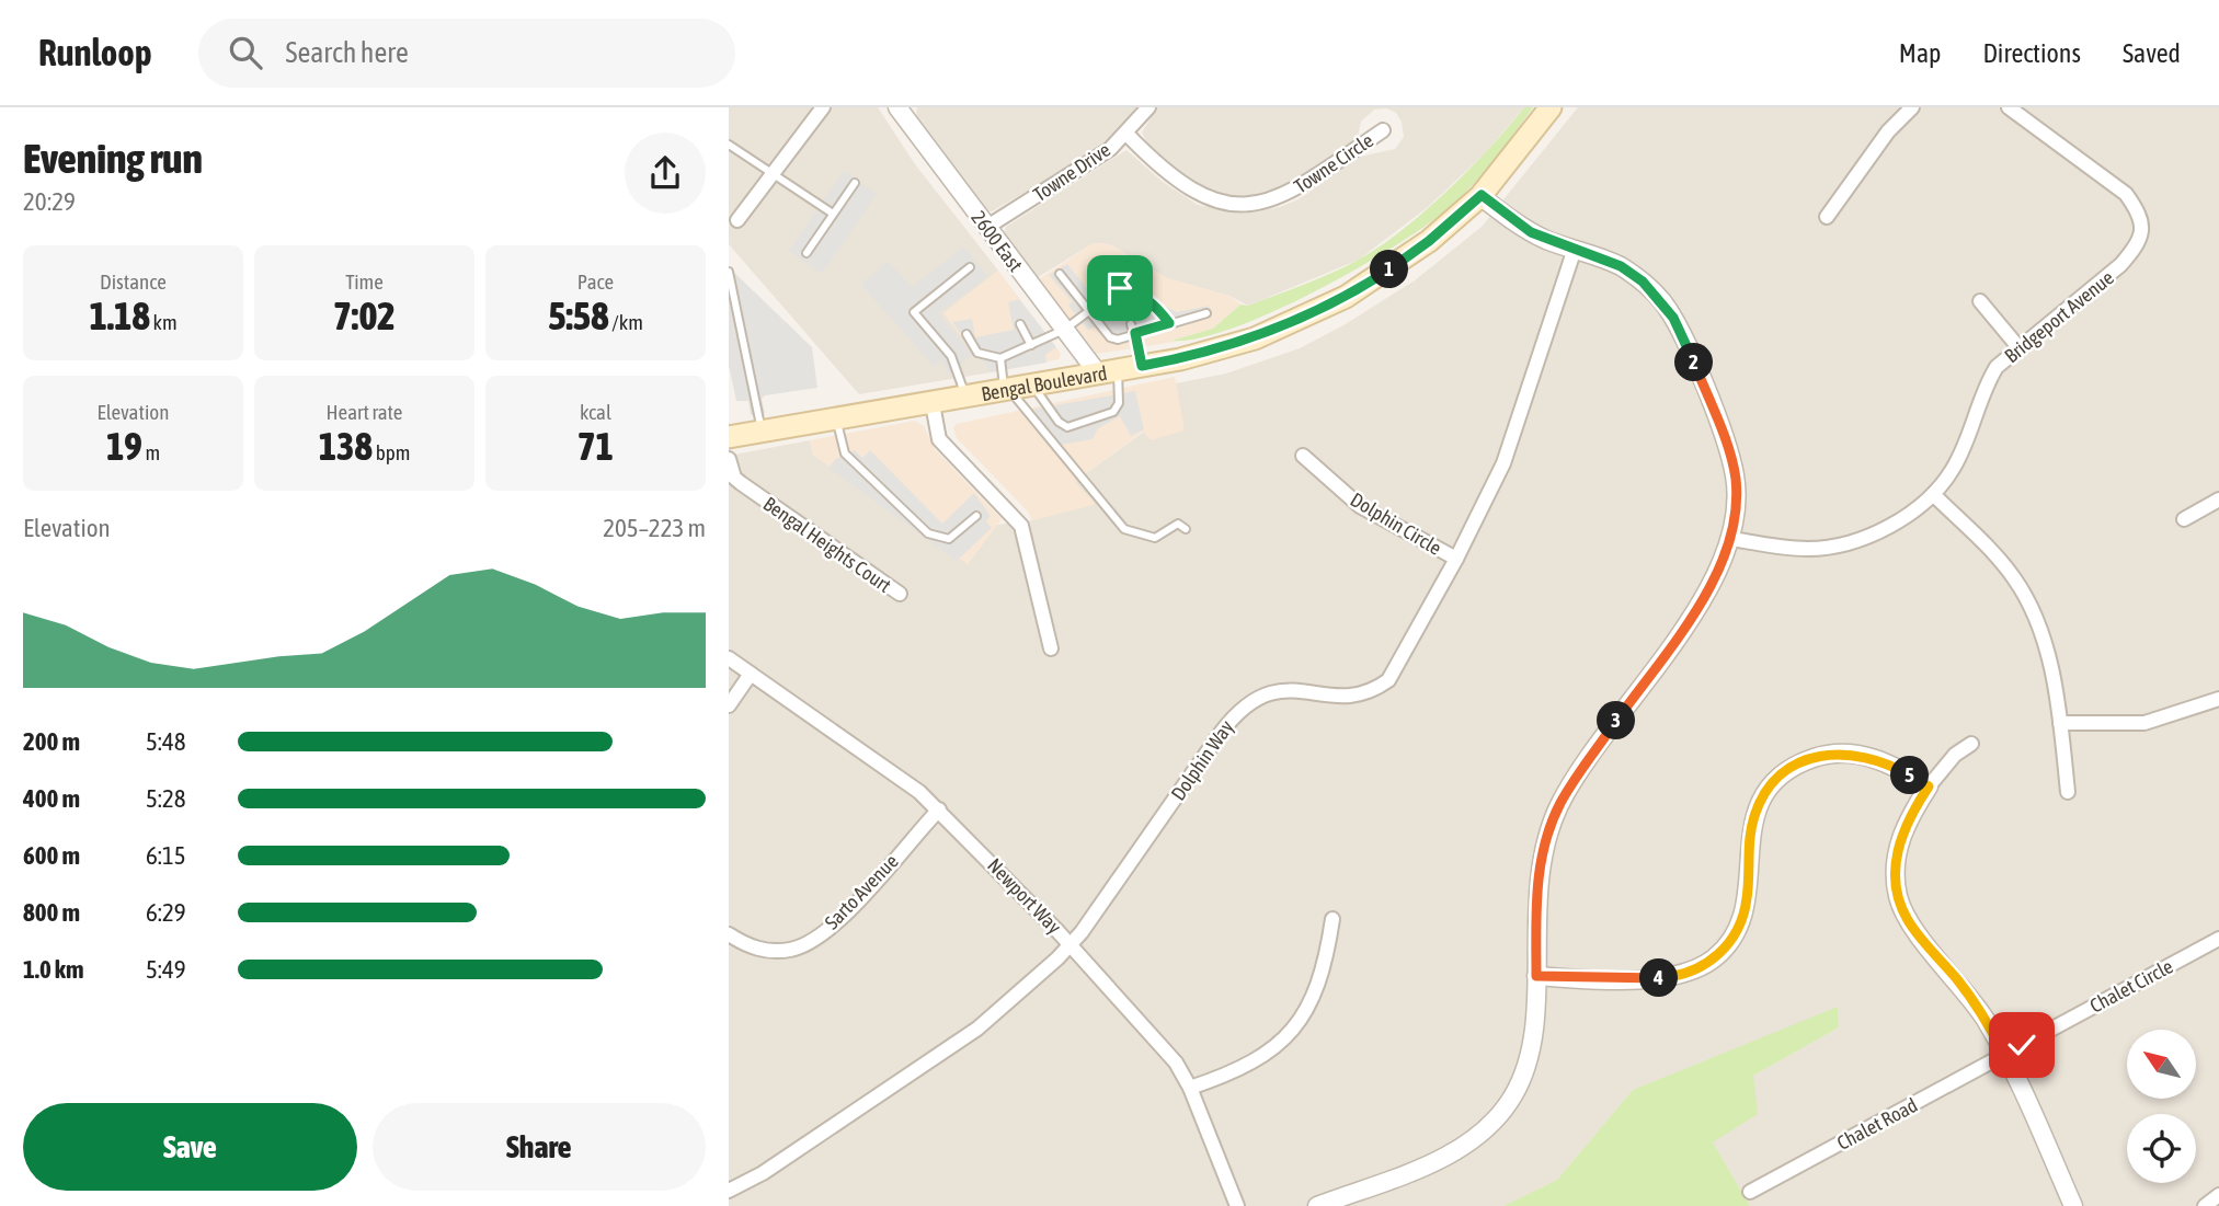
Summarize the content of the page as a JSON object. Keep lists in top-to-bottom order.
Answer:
{
  "streets": {
    "main road": ["Bengal Boulevard"],
    "street": [
      "Towne Circle",
      "Towne Drive",
      "2600 East",
      "Bridgeport Avenue",
      "Dolphin Circle",
      "Bengal Heights Court",
      "Dolphin Way",
      "Sarto Avenue",
      "Newport Way",
      "Chalet Circle",
      "Chalet Road"
    ]
  },
  "crossings": [
    ["Towne Circle", "Towne Drive"],
    ["Towne Drive", "2600 East"],
    ["2600 East", "Bengal Boulevard"],
    ["Dolphin Circle", "Dolphin Way"],
    ["Dolphin Way", "Newport Way"],
    ["Sarto Avenue", "Newport Way"],
    ["Chalet Circle", "Chalet Road"]
  ],
  "north": "top left",
  "page": {
    "header": "Runloop",
    "search": "Search here",
    "nav": ["Map", "Directions", "Saved"],
    "heading": ["Evening run", "20:29"],
    "stats": [
      ["Distance", "1.18 km"],
      ["Time", "7:02"],
      ["Pace", "5:58 /km"],
      ["Elevation", "19 m"],
      ["Heart rate", "138 bpm"],
      ["kcal", "71"]
    ],
    "pins": [
      "1",
      "2",
      "3",
      "5",
      "4"
    ],
    "chart": ["Elevation", "205–223 m"],
    "list": [
      {
        "name": "200 m",
        "note": "5:48"
      },
      {
        "name": "400 m",
        "note": "5:28"
      },
      {
        "name": "600 m",
        "note": "6:15"
      },
      {
        "name": "800 m",
        "note": "6:29"
      },
      {
        "name": "1.0 km",
        "note": "5:49"
      }
    ],
    "buttons": ["Save", "Share"]
  }
}
